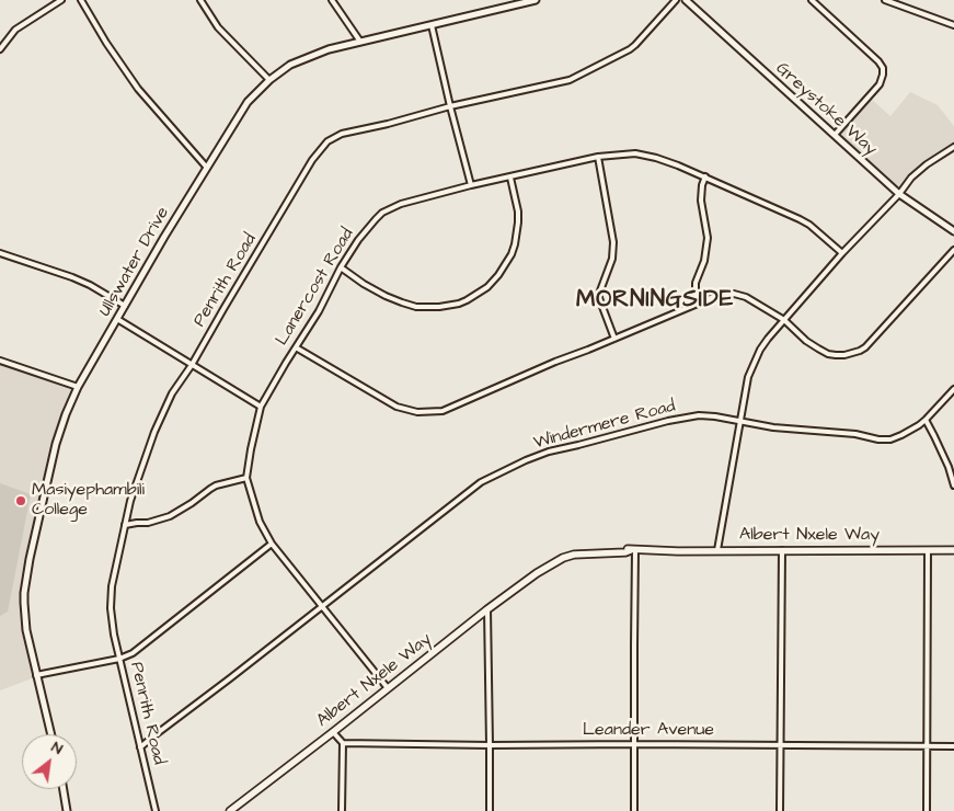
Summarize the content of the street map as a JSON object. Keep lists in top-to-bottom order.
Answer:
{
  "streets": {
    "main road": ["Albert Nxele Way"],
    "street": [
      "Greystoke Way",
      "Ullswater Drive",
      "Penrith Road",
      "Lanercost Road",
      "Windermere Road",
      "Leander Avenue"
    ]
  },
  "crossings": [
    ["Penrith Road", "Windermere Road"],
    ["Lanercost Road", "Windermere Road"],
    ["Lanercost Road", "Albert Nxele Way"]
  ],
  "districts": ["MORNINGSIDE"],
  "places": ["Masiyephambili College"],
  "north": "top right"
}
